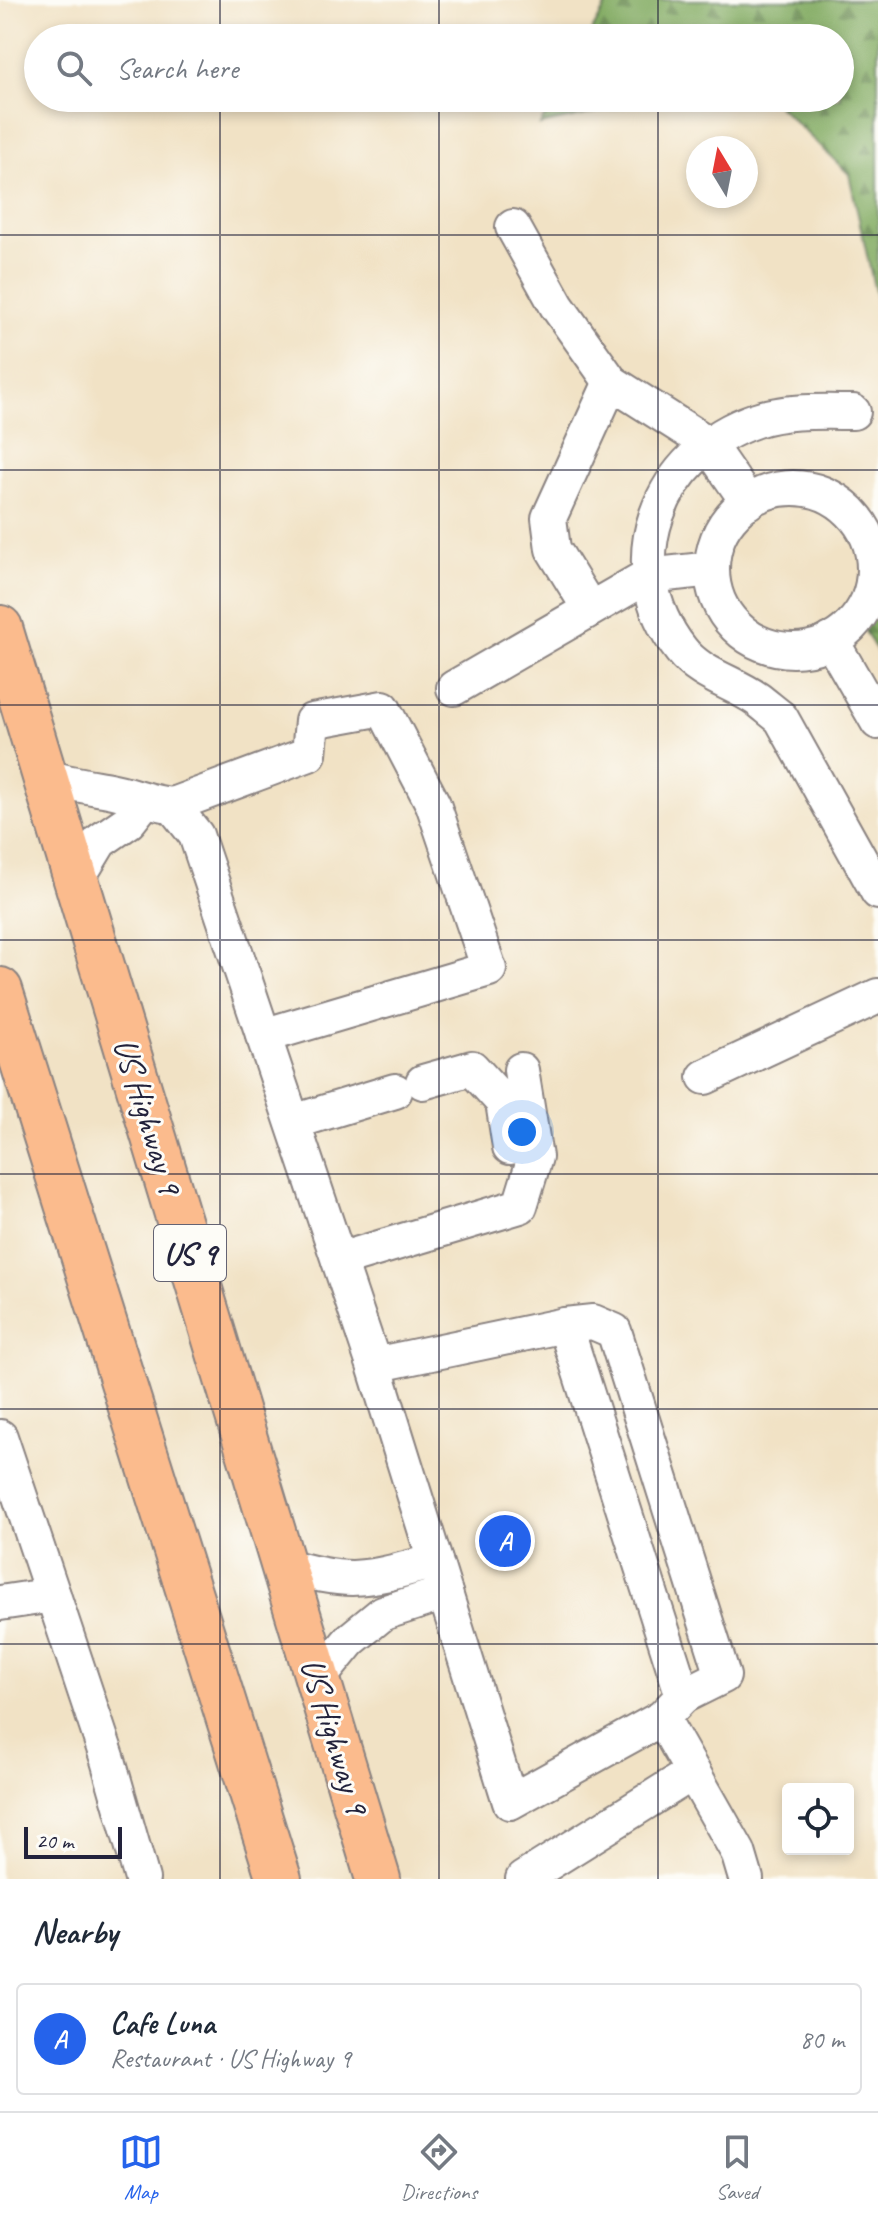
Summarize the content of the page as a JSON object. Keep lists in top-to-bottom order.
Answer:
{
  "streets": {
    "highway": ["US Highway 9", "US 9"]
  },
  "scale_bar": "20 m",
  "north": "top",
  "page": {
    "search": "Search here",
    "pins": "A",
    "scale": "20 m",
    "heading": "Nearby",
    "list": [
      {
        "mark": "A",
        "name": "Cafe Luna",
        "note": "Restaurant · US Highway 9",
        "value": "80 m"
      }
    ],
    "nav": ["Map", "Directions", "Saved"]
  }
}
